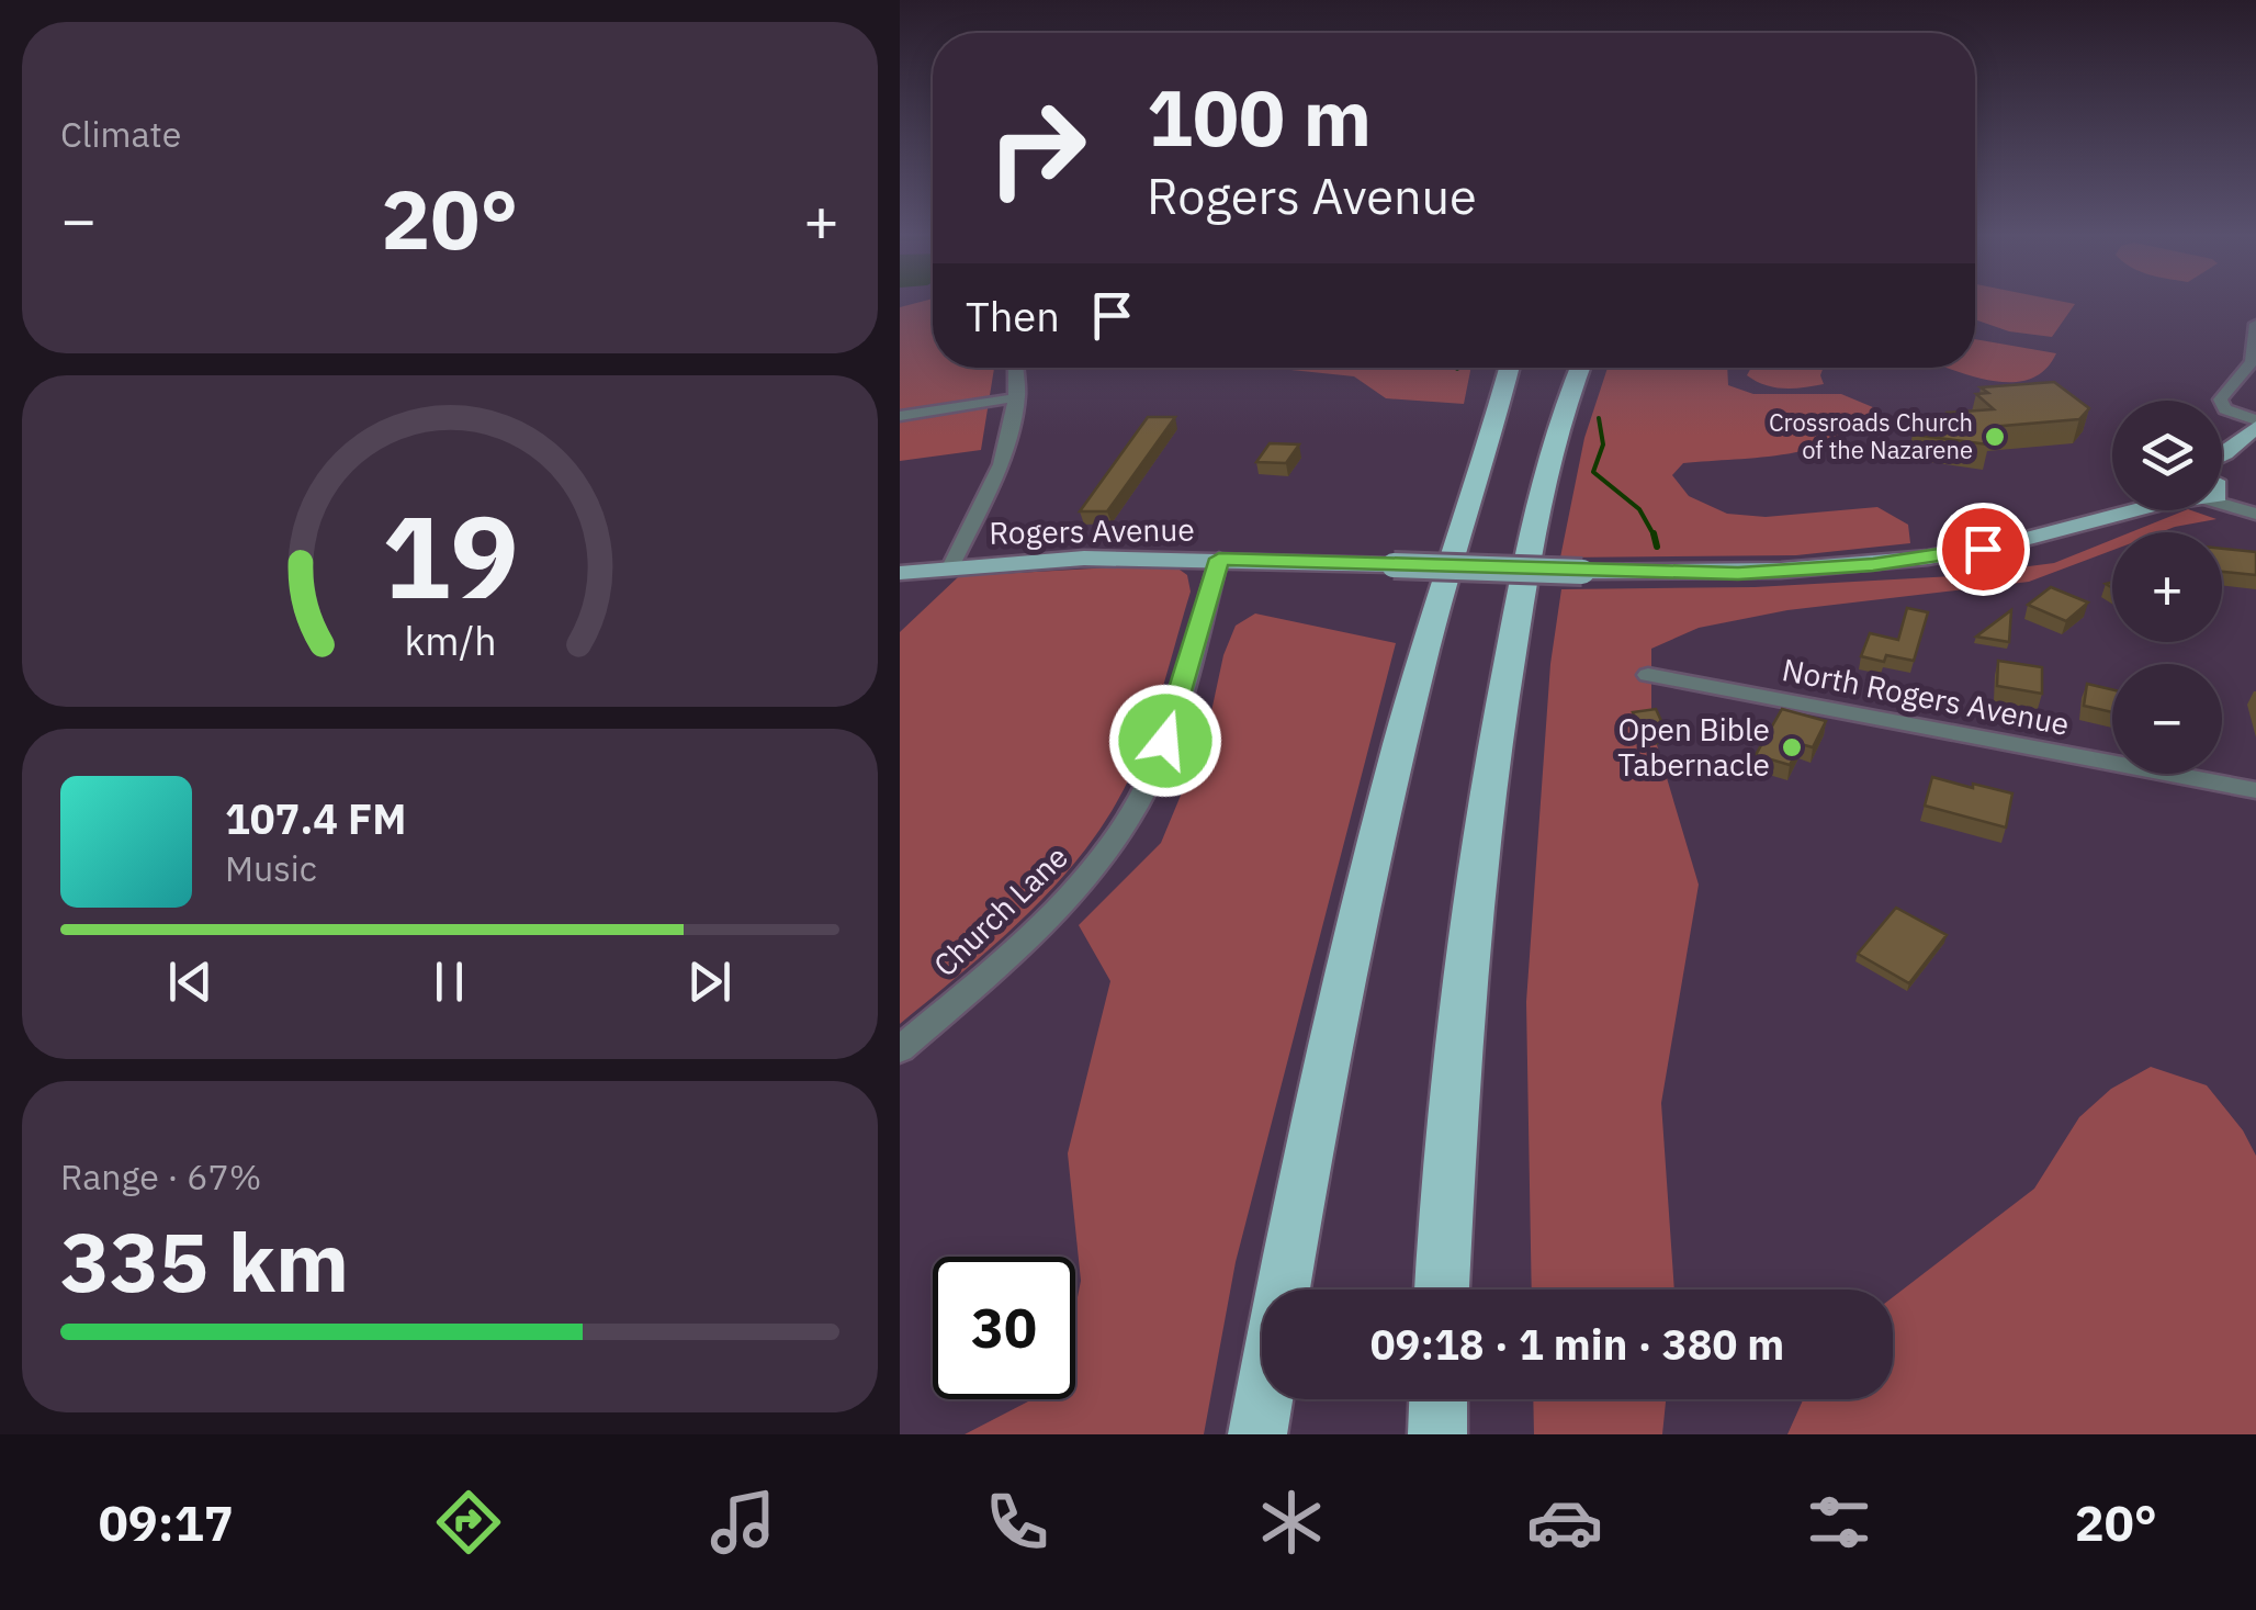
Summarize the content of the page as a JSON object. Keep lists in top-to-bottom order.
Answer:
{
  "streets": {
    "main road": ["Rogers Avenue"],
    "street": ["North Rogers Avenue", "Church Lane"]
  },
  "crossings": [
    ["Rogers Avenue", "Church Lane"]
  ],
  "places": ["Crossroads Church of the Nazarene", "Open Bible Tabernacle"],
  "page": {
    "tile": [
      "Climate",
      ["Range · 67%", "335 km"]
    ],
    "turn": ["100 m", "Rogers Avenue"],
    "heat": ["−", "20°", "+"],
    "then": "Then",
    "map_buttons": ["+", "−"],
    "song": ["107.4 FM", "Music"],
    "limit": "30",
    "trip": "09:18 · 1 min · 380 m",
    "tabs": ["09:17", "20°"],
    "gauge": ["19", "km/h"]
  }
}
